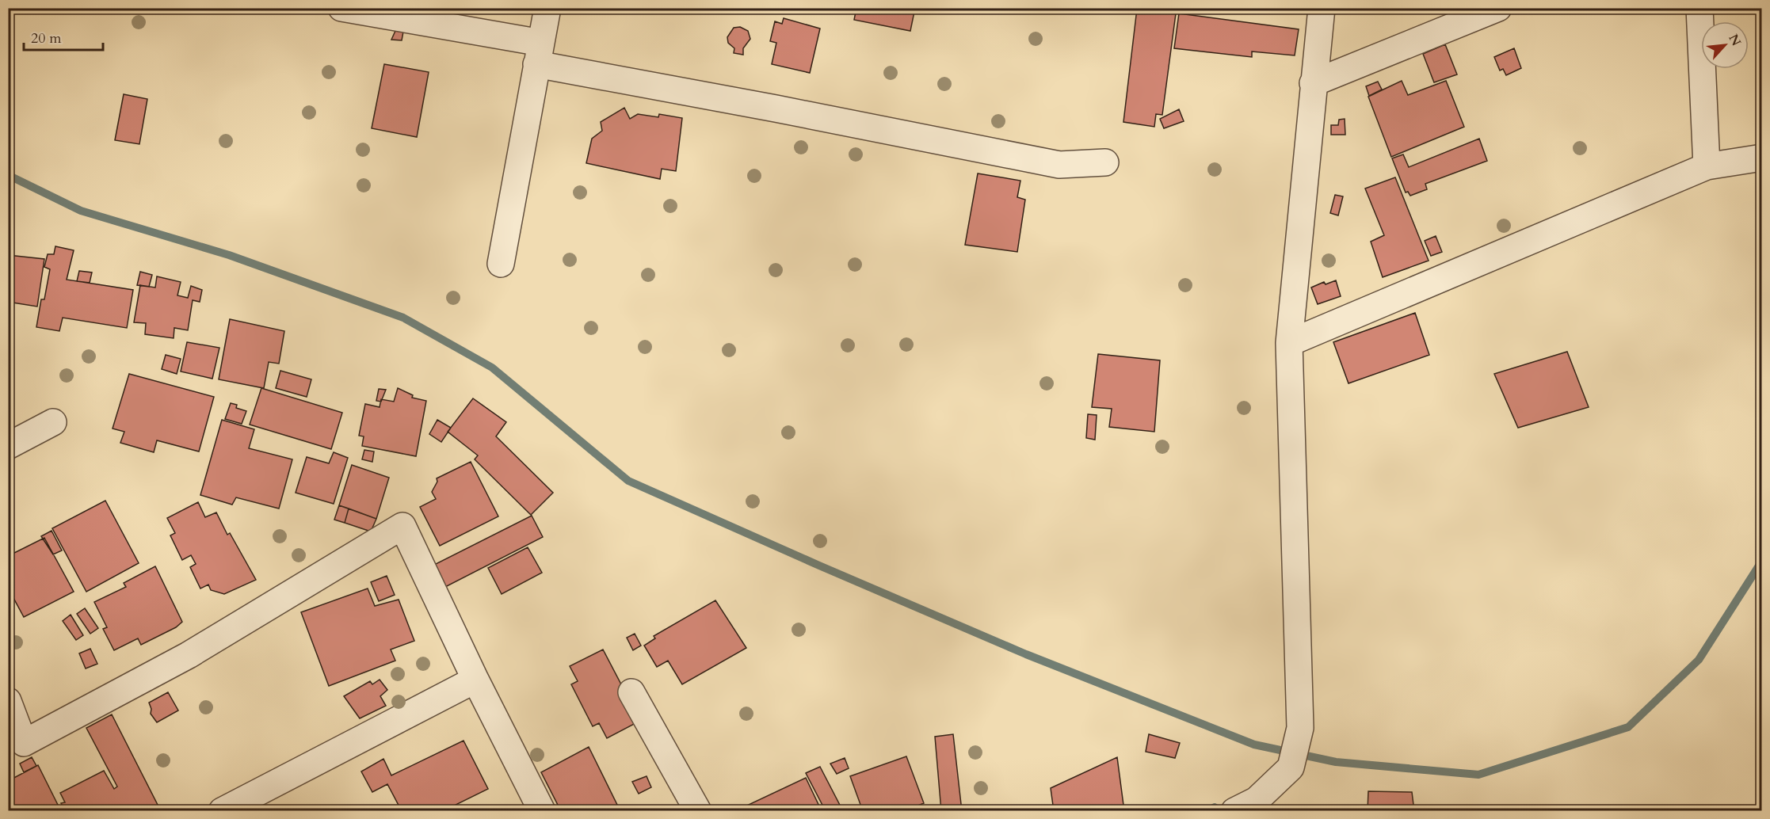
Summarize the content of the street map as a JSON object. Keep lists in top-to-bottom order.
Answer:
{
  "scale_bar": "20 m",
  "north": "top right"
}
